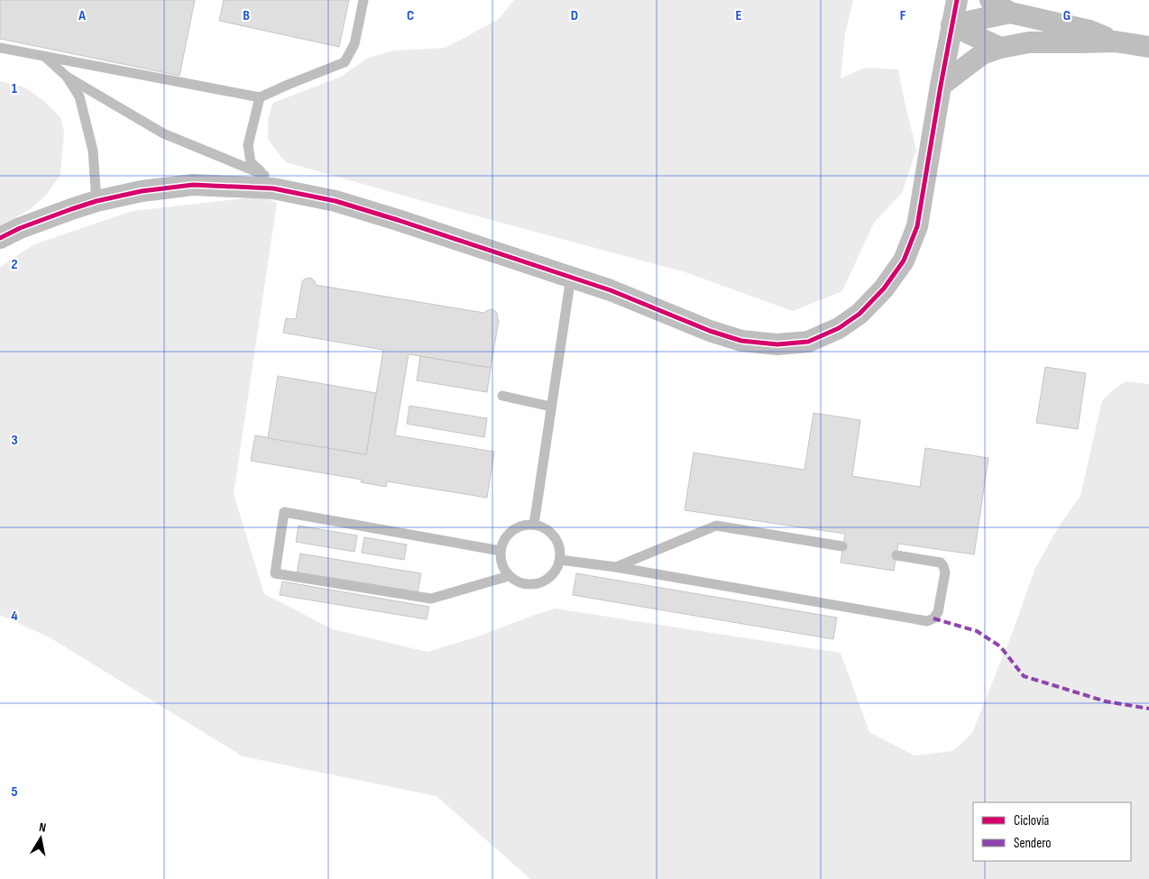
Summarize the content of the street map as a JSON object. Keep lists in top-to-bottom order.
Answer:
{
  "legend": ["Ciclovía", "Sendero"],
  "north": "top",
  "grid": {
    "columns": [
      "A",
      "B",
      "C",
      "D",
      "E",
      "F",
      "G"
    ],
    "rows": [
      "1",
      "2",
      "3",
      "4",
      "5"
    ]
  }
}
